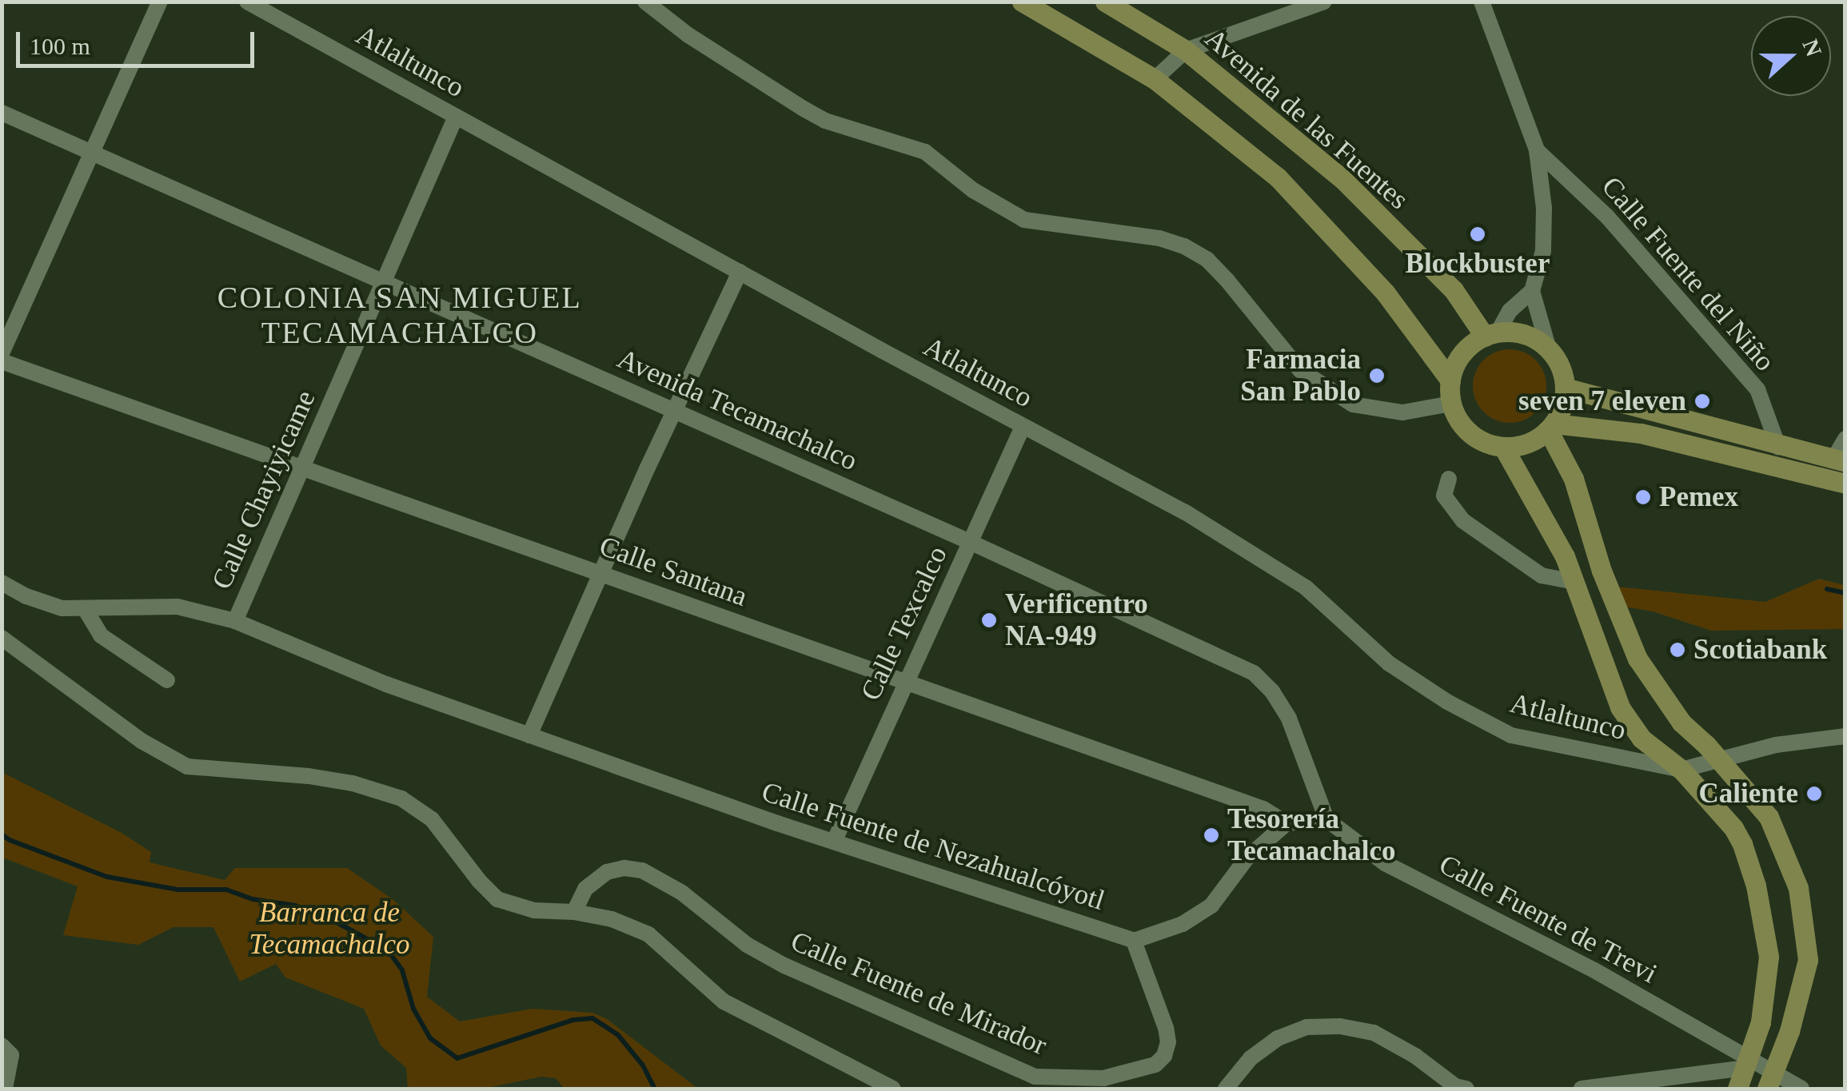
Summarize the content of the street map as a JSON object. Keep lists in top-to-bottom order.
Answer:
{
  "streets": {
    "main road": ["Avenida de las Fuentes"],
    "street": [
      "Atlaltunco",
      "Calle Fuente del Niño",
      "Avenida Tecamachalco",
      "Calle Chayiyicame",
      "Calle Santana",
      "Calle Texcalco",
      "Calle Fuente de Nezahualcóyotl",
      "Calle Fuente de Trevi",
      "Calle Fuente de Mirador"
    ]
  },
  "crossings": [
    ["Atlaltunco", "Calle Chayiyicame"],
    ["Atlaltunco", "Calle Texcalco"],
    ["Avenida Tecamachalco", "Calle Chayiyicame"],
    ["Avenida Tecamachalco", "Calle Texcalco"],
    ["Avenida Tecamachalco", "Calle Fuente de Trevi"],
    ["Calle Chayiyicame", "Calle Santana"],
    ["Calle Chayiyicame", "Calle Fuente de Nezahualcóyotl"],
    ["Calle Santana", "Calle Texcalco"],
    ["Calle Texcalco", "Calle Fuente de Nezahualcóyotl"],
    ["Calle Fuente de Nezahualcóyotl", "Calle Fuente de Mirador"]
  ],
  "districts": ["COLONIA SAN MIGUEL TECAMACHALCO"],
  "parks": ["Barranca de Tecamachalco"],
  "places": [
    "Blockbuster",
    "Farmacia San Pablo",
    "seven 7 eleven",
    "Pemex",
    "Verificentro NA-949",
    "Scotiabank",
    "Caliente",
    "Tesorería Tecamachalco"
  ],
  "scale_bar": "100 m",
  "north": "right"
}
